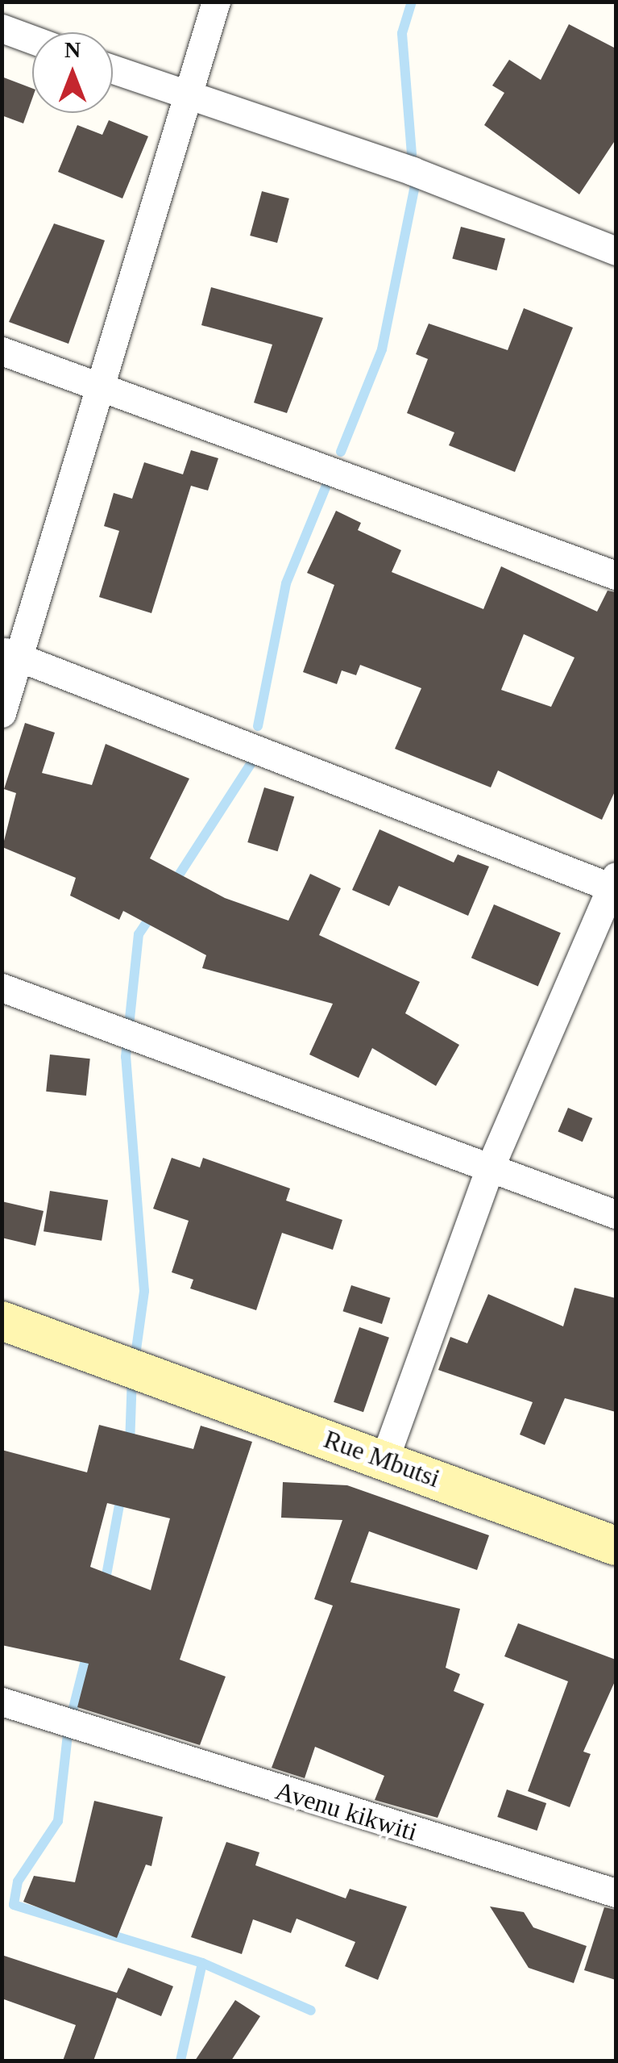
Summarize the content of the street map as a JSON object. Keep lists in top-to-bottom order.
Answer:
{
  "streets": {
    "street": ["Rue Mbutsi", "Avenu kikwiti"]
  },
  "north": "top"
}
